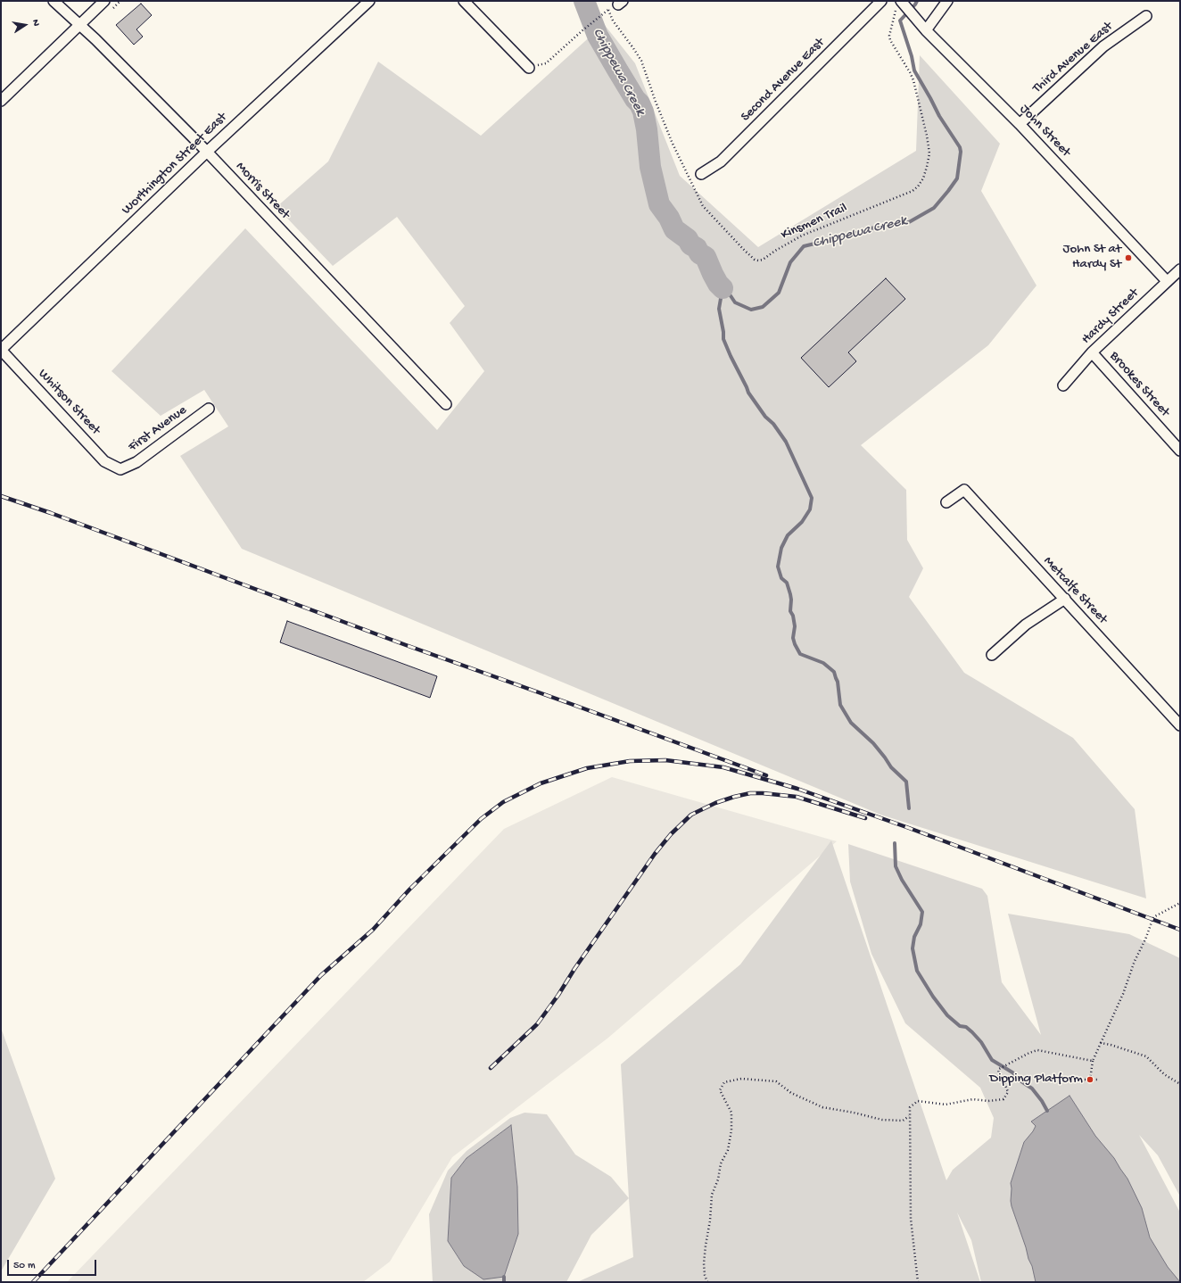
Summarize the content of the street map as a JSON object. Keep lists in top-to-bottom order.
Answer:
{
  "streets": {
    "street": [
      "Third Avenue East",
      "Second Avenue East",
      "John Street",
      "Worthington Street East",
      "Morris Street",
      "Hardy Street",
      "Brookes Street",
      "Whitson Street",
      "First Avenue",
      "Metcalfe Street"
    ],
    "path": ["Kinsmen Trail"]
  },
  "crossings": [
    ["Third Avenue East", "John Street"],
    ["John Street", "Hardy Street"],
    ["Worthington Street East", "Morris Street"],
    ["Worthington Street East", "Whitson Street"],
    ["Hardy Street", "Brookes Street"],
    ["Whitson Street", "First Avenue"]
  ],
  "water": ["Chippewa Creek"],
  "places": ["John St at Hardy St", "Dipping Platform"],
  "scale_bar": "50 m",
  "north": "right"
}
